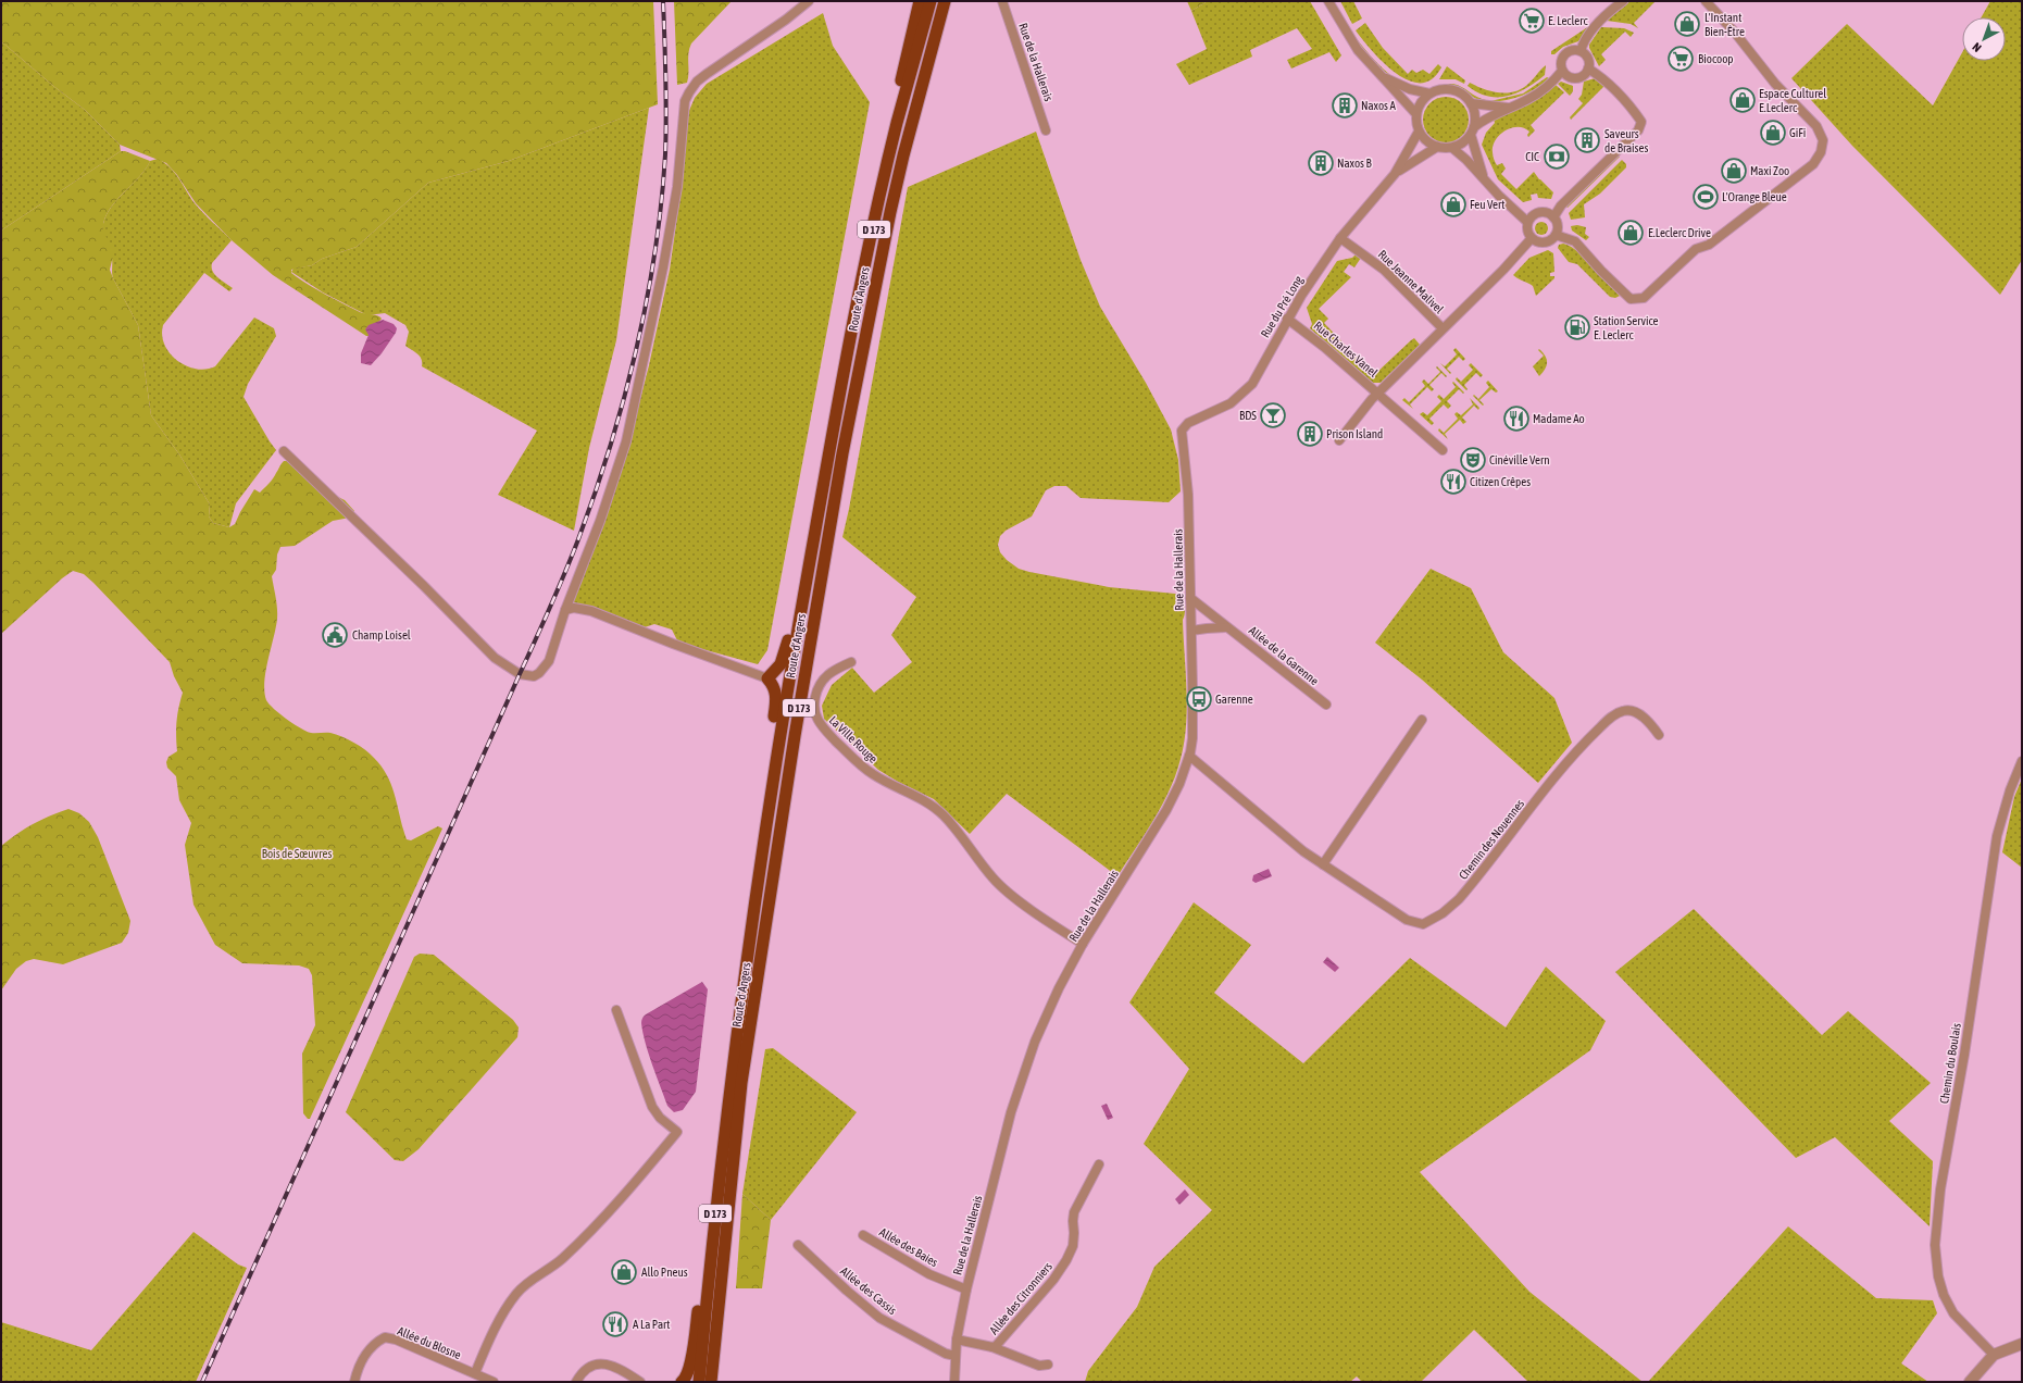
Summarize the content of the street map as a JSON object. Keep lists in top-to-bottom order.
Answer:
{
  "streets": {
    "highway": ["D 173", "Route d'Angers"],
    "street": [
      "Rue de la Hallerais",
      "Rue Jeanne Malivel",
      "Rue du Pré Long",
      "Rue Charles Vanel",
      "Allée de la Garenne",
      "La Ville Rouge",
      "Chemin des Nouennes",
      "Chemin du Boulais",
      "Allée des Baies",
      "Allée des Cassis",
      "Allée des Citronniers",
      "Allée du Blosne"
    ]
  },
  "crossings": [
    ["Rue de la Hallerais", "Rue du Pré Long"],
    ["Rue de la Hallerais", "Allée de la Garenne"],
    ["Rue de la Hallerais", "La Ville Rouge"],
    ["Rue de la Hallerais", "Chemin des Nouennes"],
    ["Rue de la Hallerais", "Allée des Baies"],
    ["Rue de la Hallerais", "Allée des Cassis"],
    ["Rue de la Hallerais", "Allée des Citronniers"],
    ["Rue Jeanne Malivel", "Rue du Pré Long"],
    ["Rue Jeanne Malivel", "Rue Charles Vanel"],
    ["Rue du Pré Long", "Rue Charles Vanel"]
  ],
  "parks": ["Bois de Sœuvres"],
  "places": {
    "supermarket": ["E. Leclerc", "Biocoop"],
    "shop": [
      "L'Instant Bien-Être",
      "Espace Culturel E.Leclerc",
      "GiFi",
      "Maxi Zoo",
      "Feu Vert",
      "E.Leclerc Drive",
      "Allo Pneus"
    ],
    "building": [
      "Naxos A",
      "Saveurs de Braises",
      "Naxos B",
      "Prison Island"
    ],
    "bank": ["CIC"],
    "sports": ["L'Orange Bleue"],
    "fuel station": ["Station Service E. Leclerc"],
    "bar": ["BDS"],
    "restaurant": ["Madame Ao", "Citizen Crêpes", "A La Part"],
    "theatre": ["Cinéville Vern"],
    "public building": ["Champ Loisel"],
    "bus stop": ["Garenne"]
  },
  "north": "bottom left"
}
